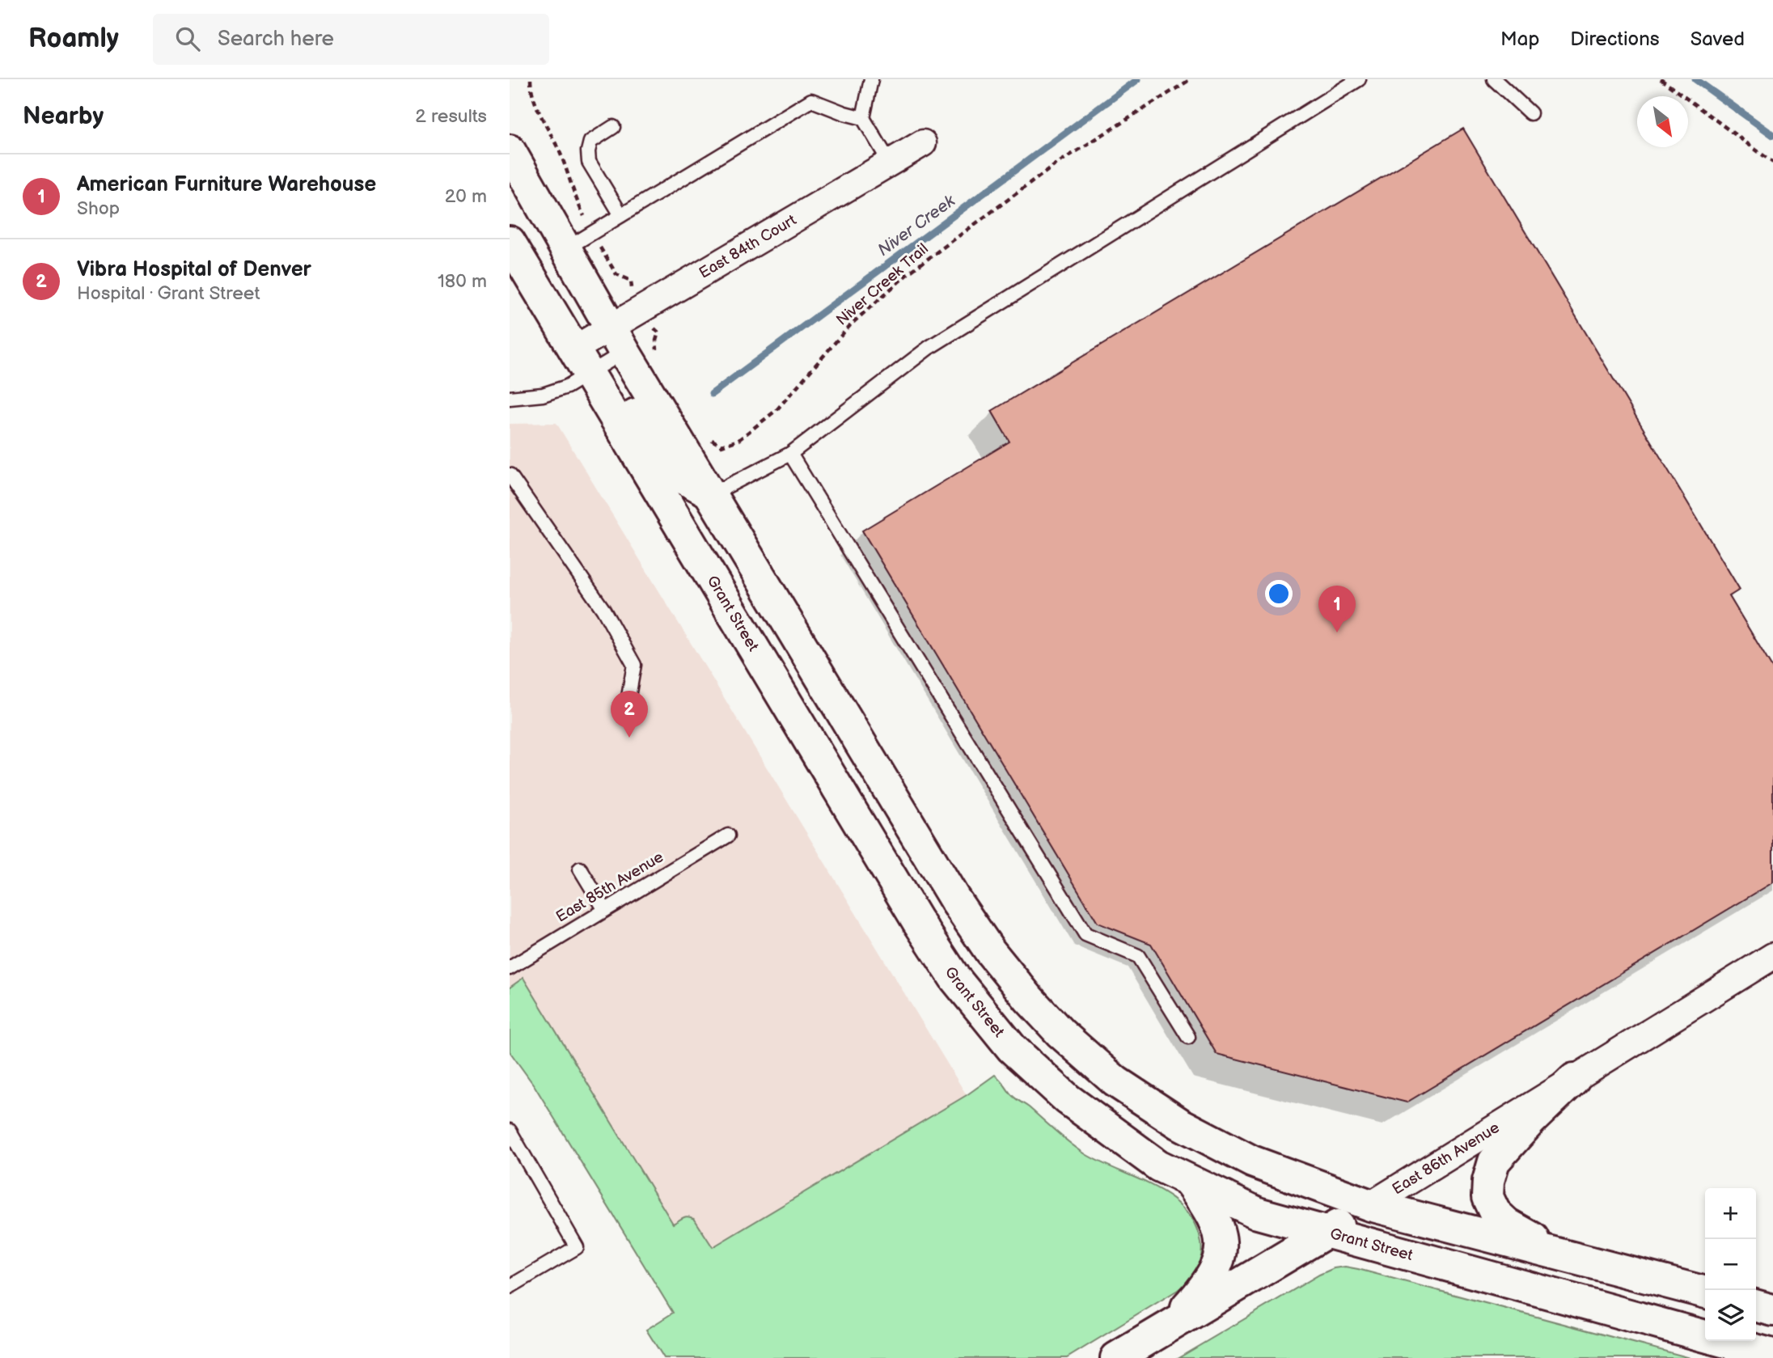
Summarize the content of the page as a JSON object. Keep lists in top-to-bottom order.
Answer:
{
  "streets": {
    "street": ["East 84th Court", "Grant Street", "East 86th Avenue"],
    "lane": ["East 85th Avenue"],
    "path": ["Niver Creek Trail"]
  },
  "crossings": [
    ["East 84th Court", "Grant Street"],
    ["Grant Street", "East 86th Avenue"]
  ],
  "water": ["Niver Creek"],
  "north": "bottom right",
  "page": {
    "header": "Roamly",
    "search": "Search here",
    "nav": ["Map", "Directions", "Saved"],
    "heading": ["Nearby", "2 results"],
    "list": [
      {
        "mark": "1",
        "name": "American Furniture Warehouse",
        "note": "Shop",
        "value": "20 m"
      },
      {
        "mark": "2",
        "name": "Vibra Hospital of Denver",
        "note": "Hospital · Grant Street",
        "value": "180 m"
      }
    ],
    "pins": ["1", "2"],
    "map_buttons": ["+", "−"]
  }
}
